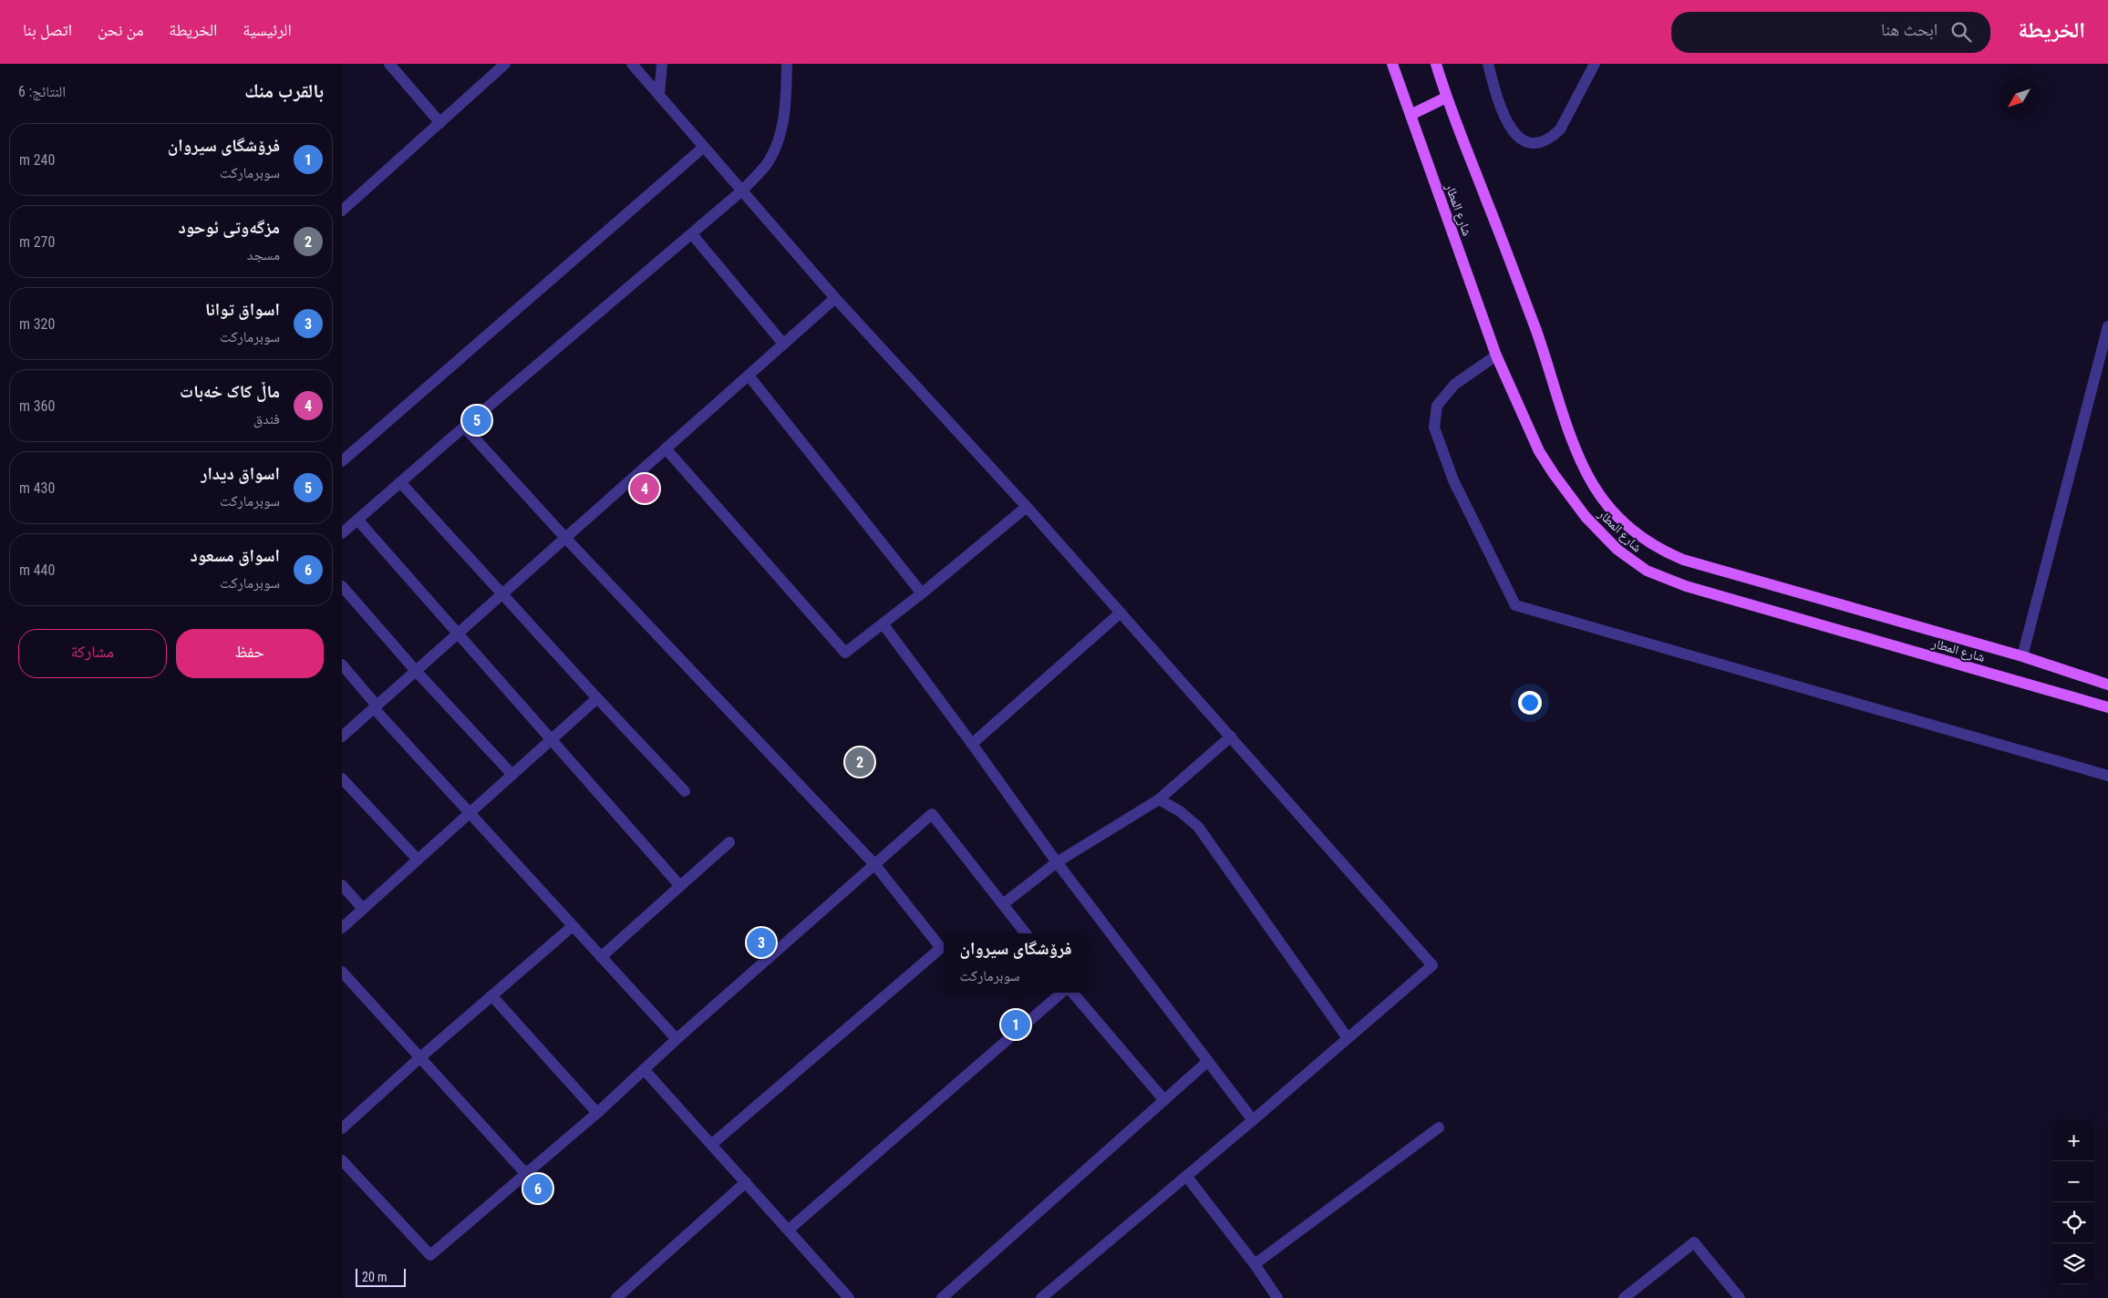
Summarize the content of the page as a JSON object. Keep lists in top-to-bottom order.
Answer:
{
  "streets": {
    "main road": ["شارع المطار"]
  },
  "scale_bar": "20 m",
  "north": "bottom left",
  "page": {
    "header": "الخريطة",
    "search": "ابحث هنا",
    "nav": [
      "الرئيسية",
      "الخريطة",
      "من نحن",
      "اتصل بنا"
    ],
    "heading": ["بالقرب منك", "النتائج: 6"],
    "list": [
      {
        "mark": "1",
        "name": "فرۆشگای سیروان",
        "note": "سوبرماركت",
        "value": "240 m"
      },
      {
        "mark": "2",
        "name": "مزگەوتی ئوحود",
        "note": "مسجد",
        "value": "270 m"
      },
      {
        "mark": "3",
        "name": "اسواق توانا",
        "note": "سوبرماركت",
        "value": "320 m"
      },
      {
        "mark": "4",
        "name": "ماڵ کاک خەبات",
        "note": "فندق",
        "value": "360 m"
      },
      {
        "mark": "5",
        "name": "اسواق ديدار",
        "note": "سوبرماركت",
        "value": "430 m"
      },
      {
        "mark": "6",
        "name": "اسواق مسعود",
        "note": "سوبرماركت",
        "value": "440 m"
      }
    ],
    "pins": [
      "5",
      "4",
      "2",
      "3",
      "1",
      "6"
    ],
    "buttons": ["حفظ", "مشاركة"],
    "popup": ["فرۆشگای سیروان", "سوبرماركت"],
    "map_buttons": ["+", "−"],
    "scale": "20 m"
  }
}
